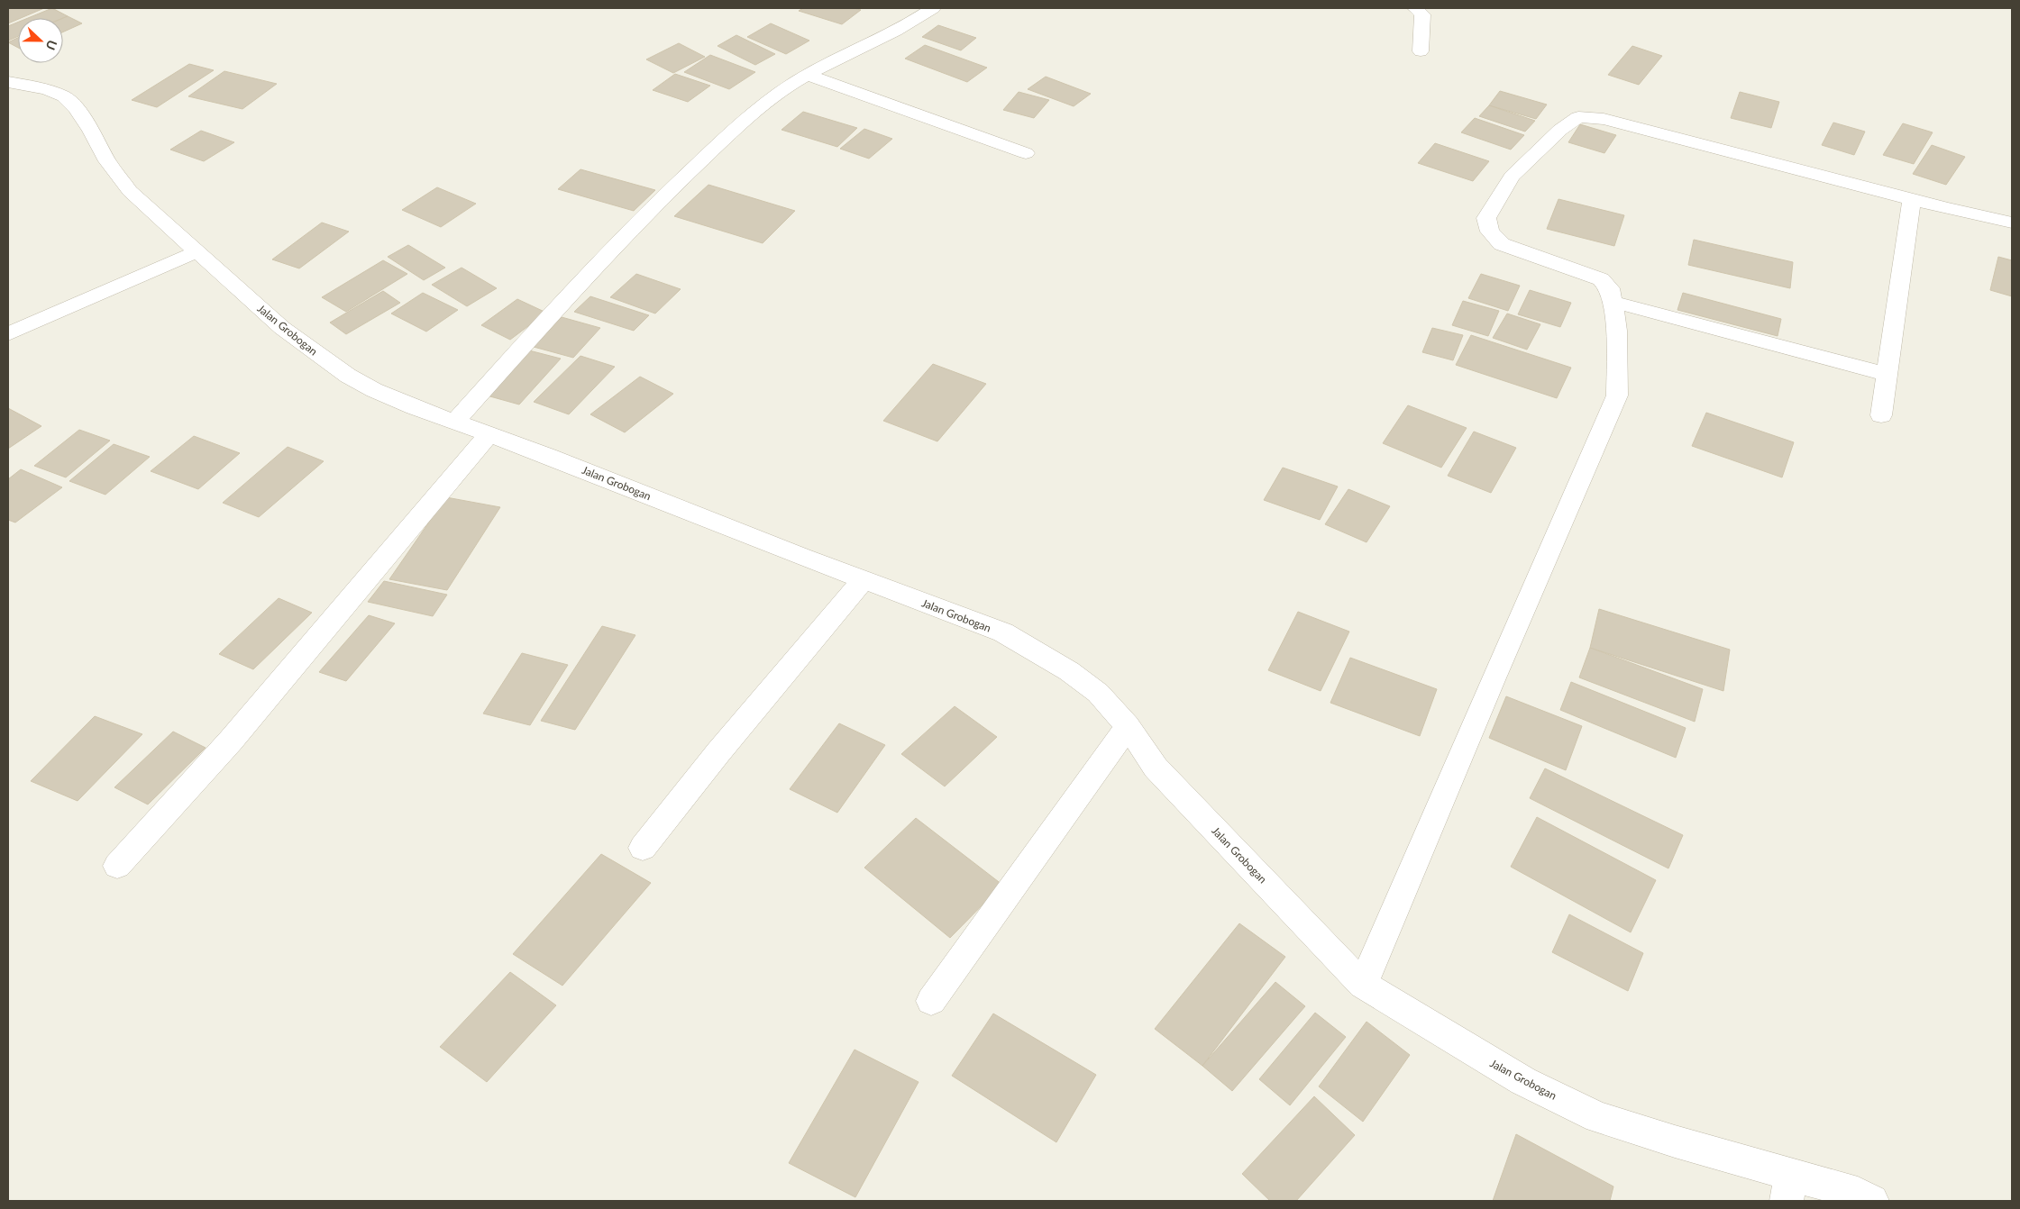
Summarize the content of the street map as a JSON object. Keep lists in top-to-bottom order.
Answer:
{
  "streets": {
    "street": ["Jalan Grobogan"]
  },
  "north": "right"
}
